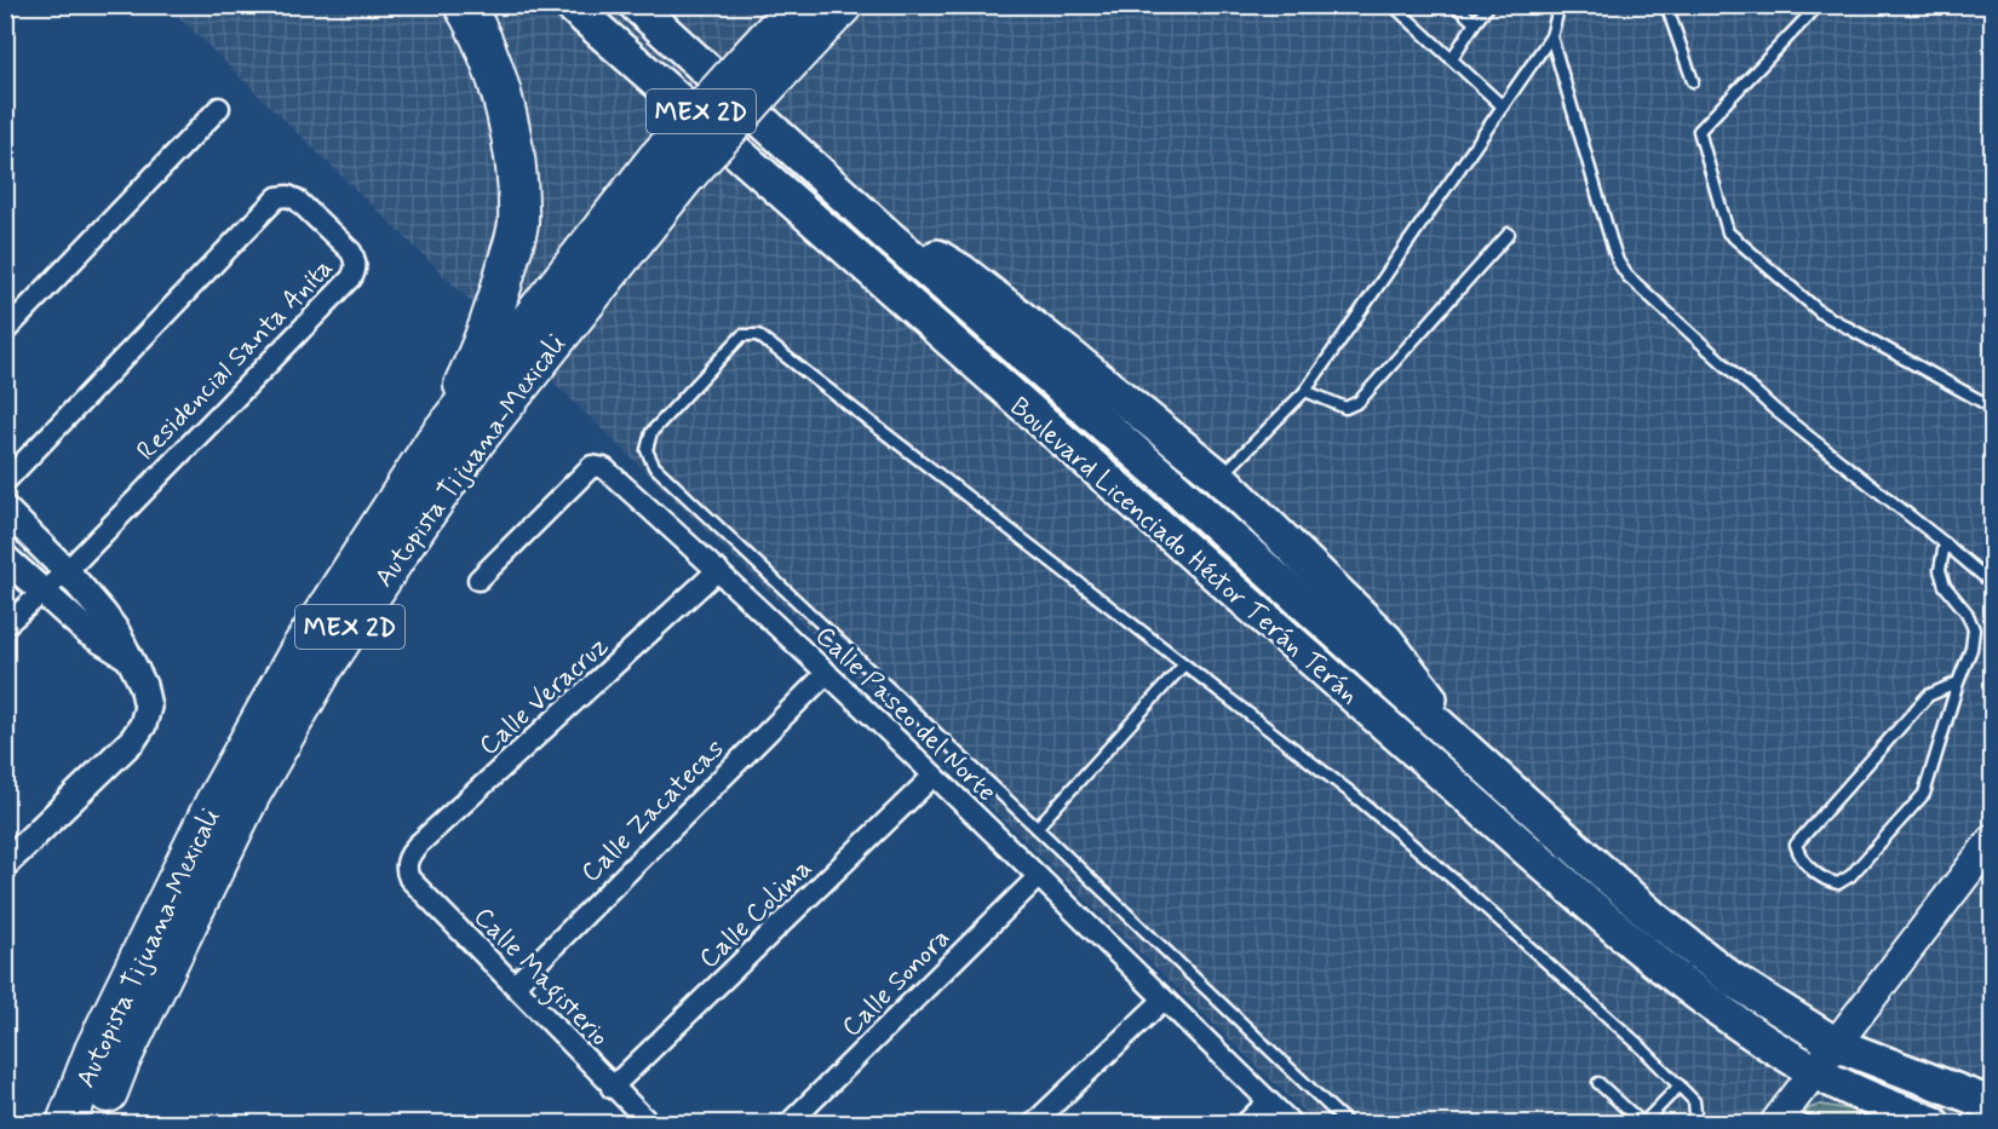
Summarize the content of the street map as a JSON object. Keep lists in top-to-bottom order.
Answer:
{
  "streets": {
    "highway": ["MEX 2D", "Autopista Tijuana-Mexicali"],
    "main road": ["Boulevard Licenciado Héctor Terán Terán"],
    "street": [
      "Residencial Santa Anita",
      "Calle Veracruz",
      "Calle Paseo del Norte",
      "Calle Zacatecas",
      "Calle Colima",
      "Calle Magisterio",
      "Calle Sonora"
    ]
  },
  "crossings": [
    ["Calle Veracruz", "Calle Paseo del Norte"],
    ["Calle Veracruz", "Calle Magisterio"],
    ["Calle Paseo del Norte", "Calle Zacatecas"],
    ["Calle Paseo del Norte", "Calle Colima"],
    ["Calle Paseo del Norte", "Calle Sonora"],
    ["Calle Zacatecas", "Calle Magisterio"],
    ["Calle Colima", "Calle Magisterio"]
  ]
}
